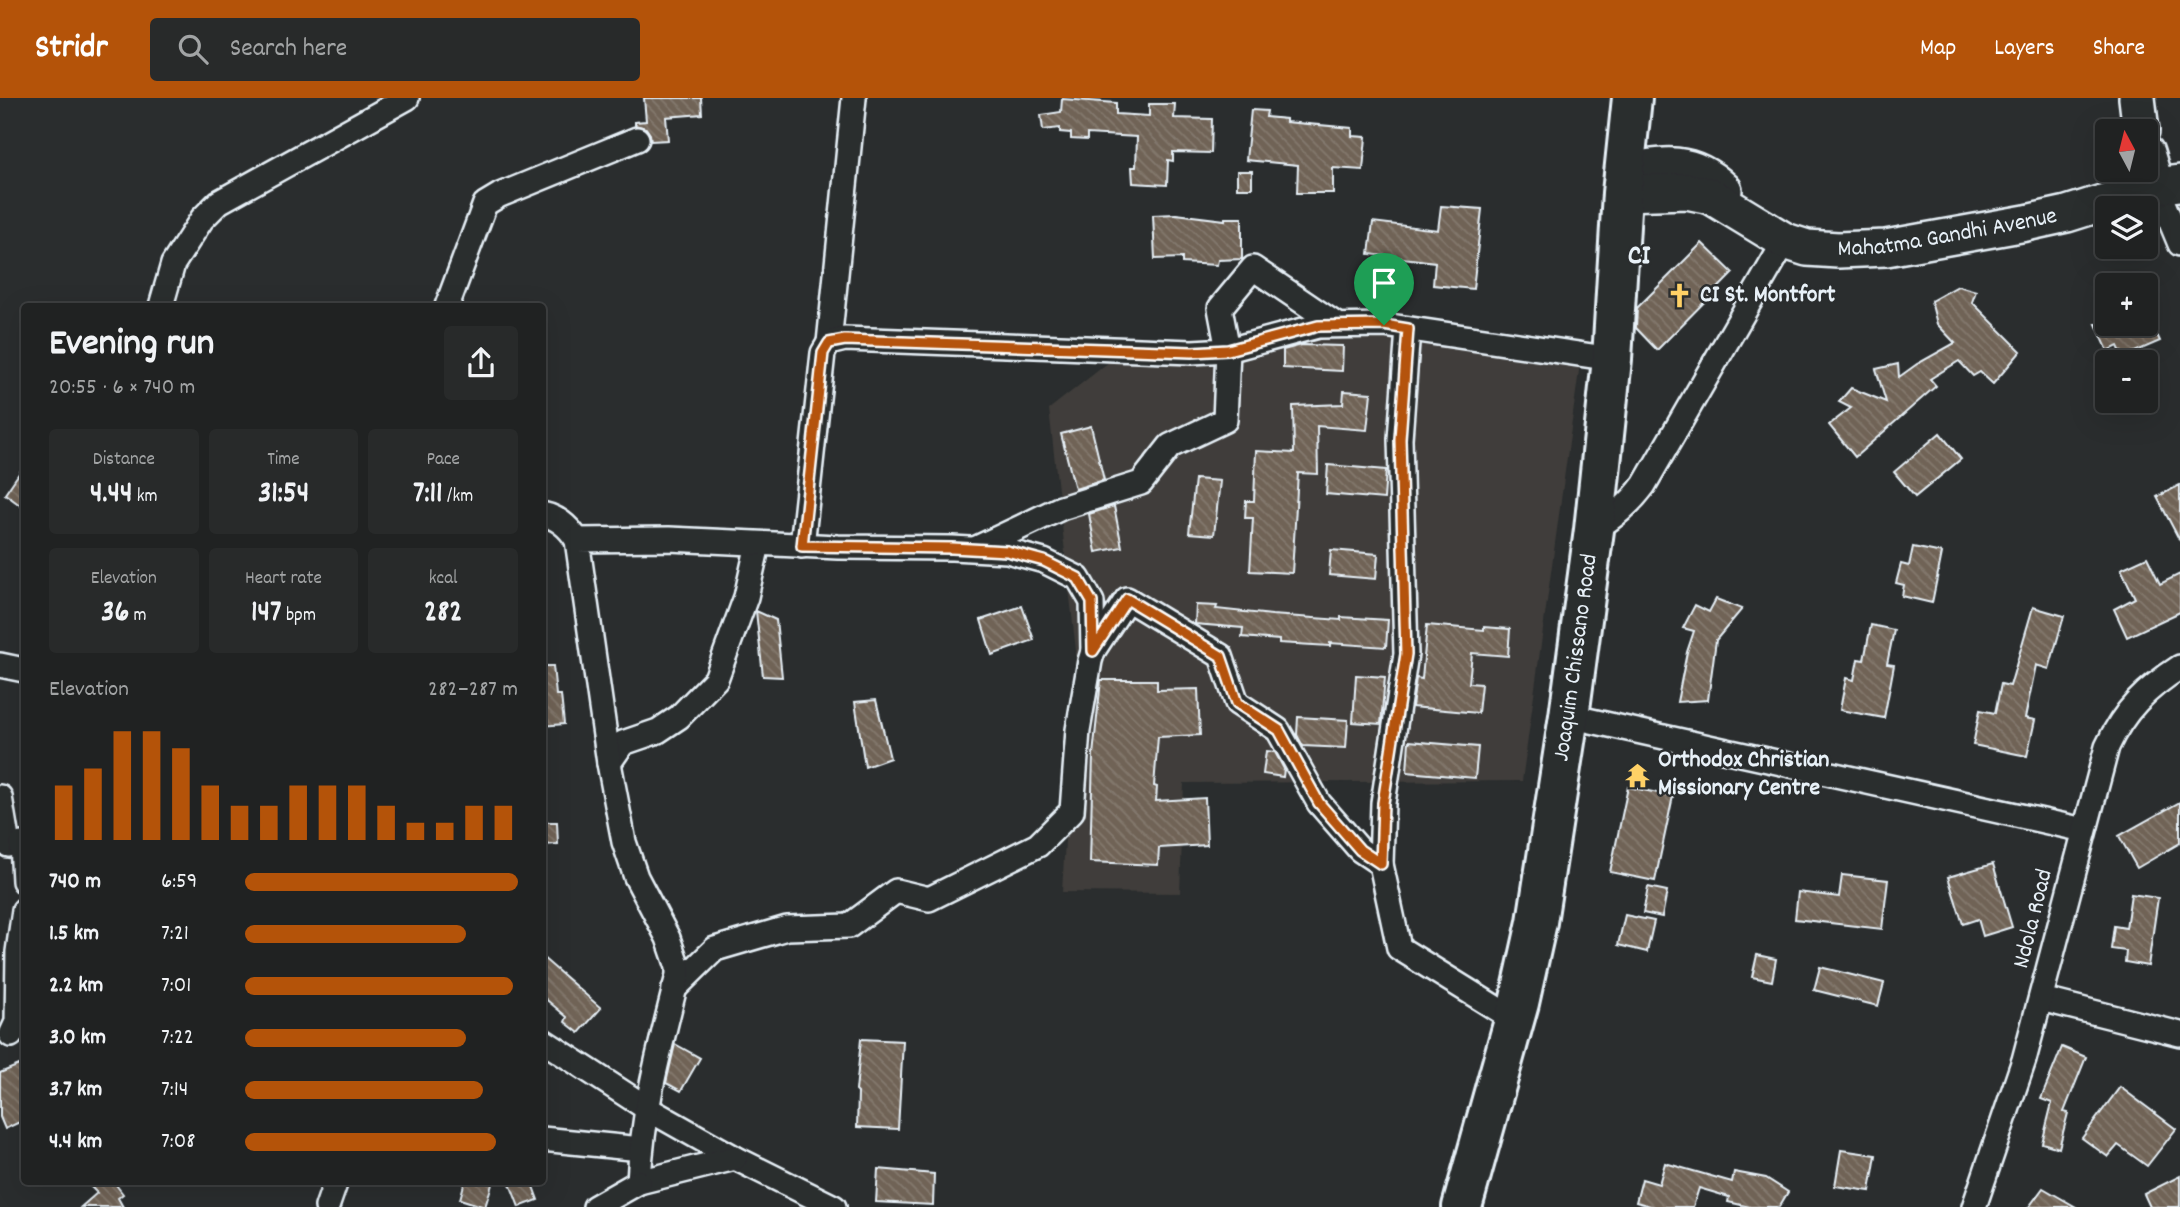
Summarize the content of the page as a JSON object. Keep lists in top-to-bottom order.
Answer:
{
  "streets": {
    "highway": ["Joaquim Chissano Road"],
    "main road": ["Mahatma Gandhi Avenue"],
    "street": ["Ndola Road"]
  },
  "districts": ["CI"],
  "places": {
    "church": ["CI St. Montfort"],
    "temple": ["Orthodox Christian Missionary Centre"]
  },
  "north": "top",
  "page": {
    "header": "Stridr",
    "search": "Search here",
    "nav": ["Map", "Layers", "Share"],
    "map_buttons": ["+", "−"],
    "heading": ["Evening run", "20:55 · 6 × 740 m"],
    "stats": [
      ["Distance", "4.44 km"],
      ["Time", "31:54"],
      ["Pace", "7:11 /km"],
      ["Elevation", "36 m"],
      ["Heart rate", "147 bpm"],
      ["kcal", "282"]
    ],
    "chart": ["Elevation", "282–287 m"],
    "list": [
      {
        "name": "740 m",
        "note": "6:59"
      },
      {
        "name": "1.5 km",
        "note": "7:21"
      },
      {
        "name": "2.2 km",
        "note": "7:01"
      },
      {
        "name": "3.0 km",
        "note": "7:22"
      },
      {
        "name": "3.7 km",
        "note": "7:14"
      },
      {
        "name": "4.4 km",
        "note": "7:08"
      }
    ]
  }
}
